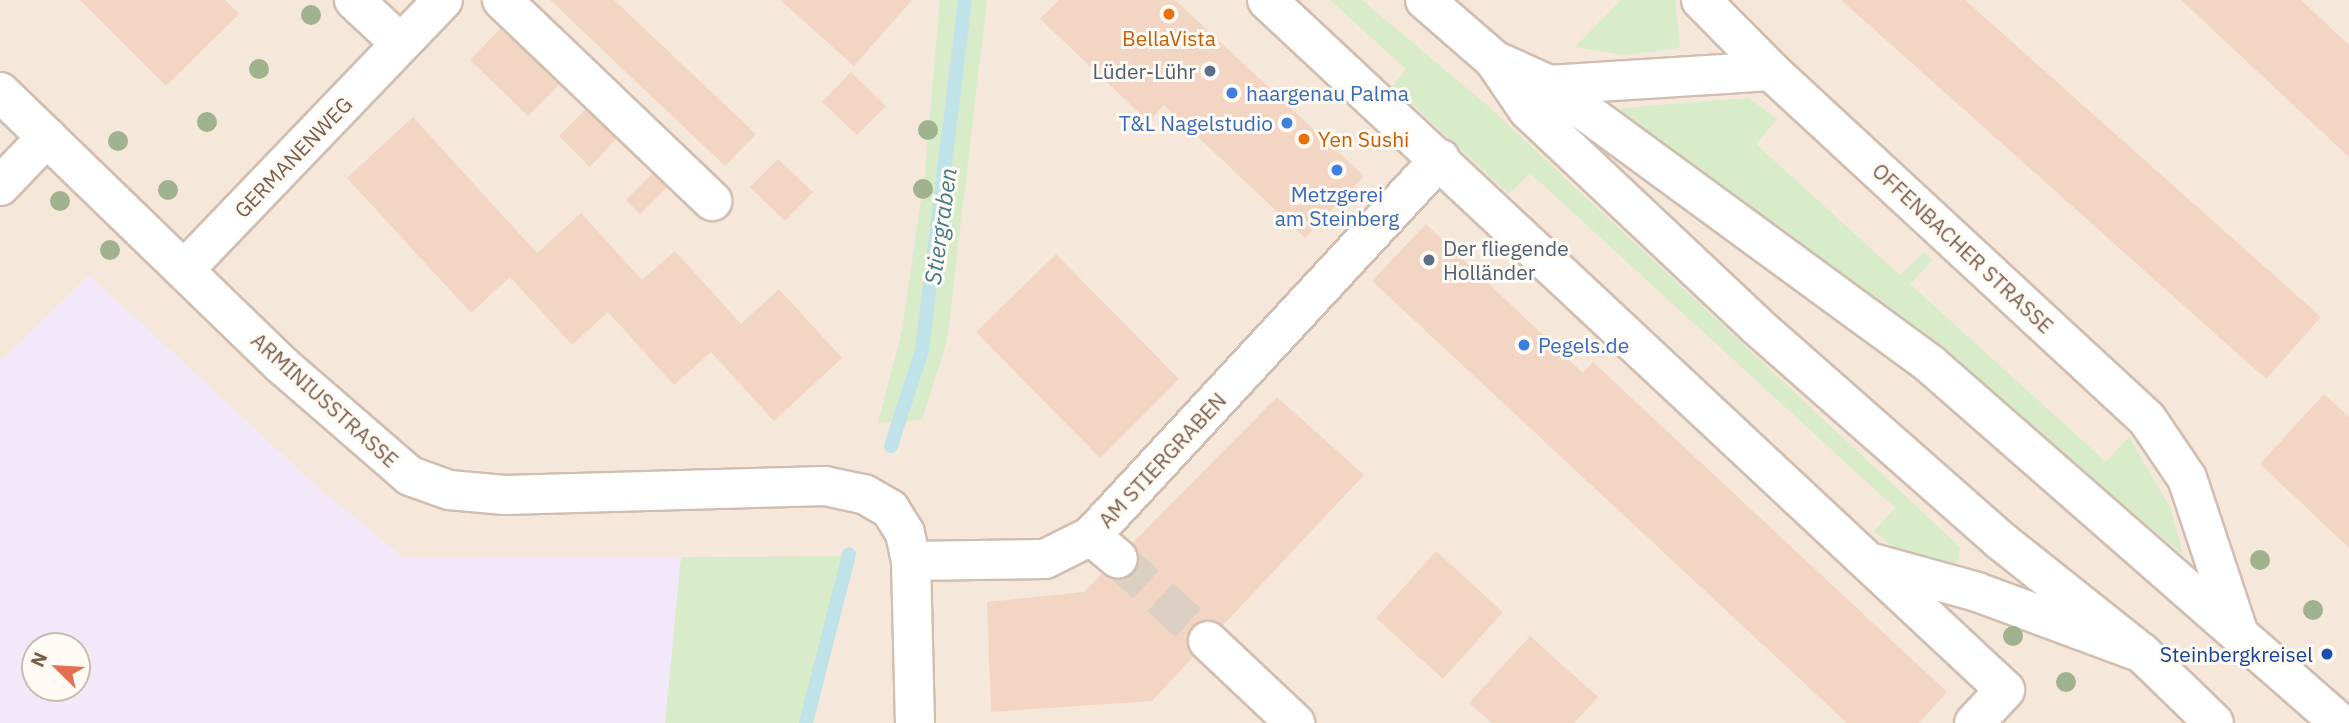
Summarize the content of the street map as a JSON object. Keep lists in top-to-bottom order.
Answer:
{
  "streets": {
    "street": [
      "GERMANENWEG",
      "OFFENBACHER STRASSE",
      "ARMINIUSSTRASSE",
      "AM STIERGRABEN"
    ]
  },
  "crossings": [
    ["GERMANENWEG", "ARMINIUSSTRASSE"],
    ["OFFENBACHER STRASSE", "AM STIERGRABEN"],
    ["ARMINIUSSTRASSE", "AM STIERGRABEN"]
  ],
  "water": ["Stiergraben"],
  "places": [
    "BellaVista",
    "Lüder-Lühr",
    "haargenau Palma",
    "T&L Nagelstudio",
    "Yen Sushi",
    "Metzgerei am Steinberg",
    "Der fliegende Holländer",
    "Pegels.de",
    "Steinbergkreisel"
  ],
  "north": "top left"
}
